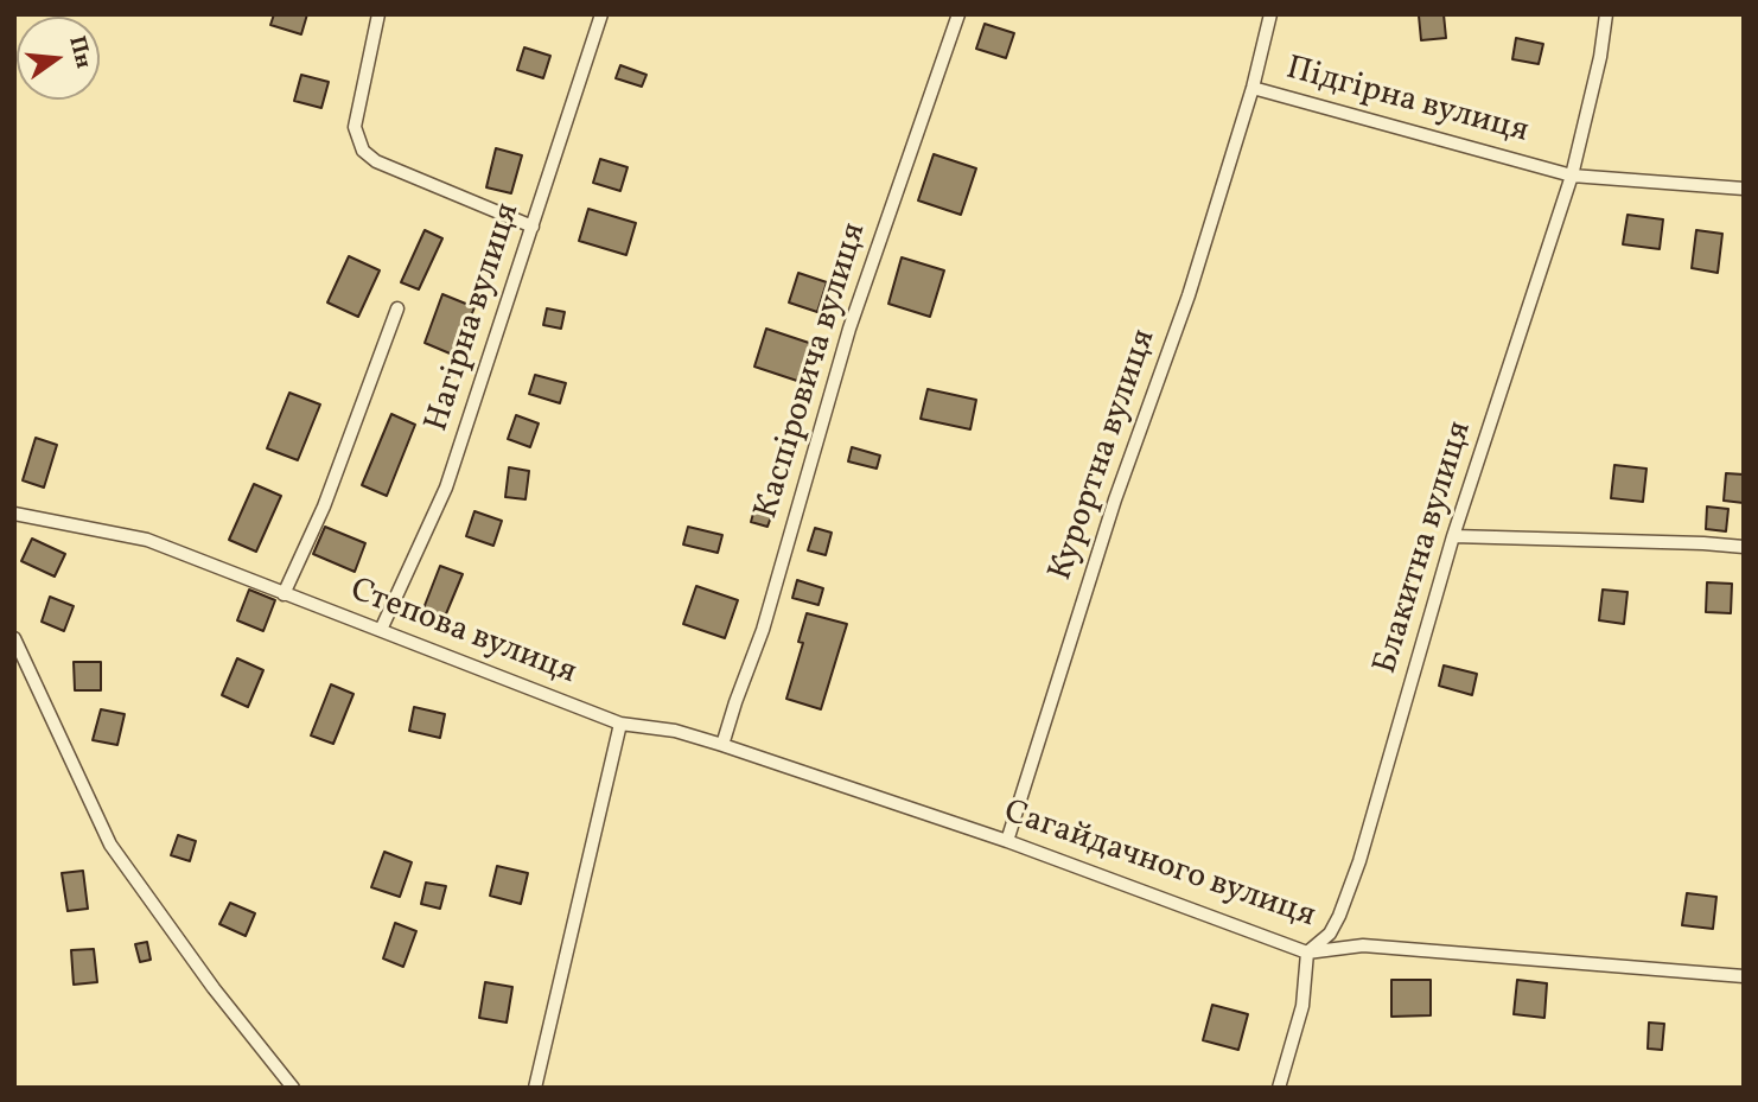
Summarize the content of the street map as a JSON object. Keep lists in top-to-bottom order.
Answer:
{
  "streets": {
    "street": [
      "Підгірна вулиця",
      "Нагірна вулиця",
      "Каспіровича вулиця",
      "Курортна вулиця",
      "Блакитна вулиця",
      "Степова вулиця",
      "Сагайдачного вулиця"
    ]
  },
  "crossings": [
    ["Підгірна вулиця", "Курортна вулиця"],
    ["Підгірна вулиця", "Блакитна вулиця"],
    ["Нагірна вулиця", "Степова вулиця"],
    ["Каспіровича вулиця", "Сагайдачного вулиця"],
    ["Курортна вулиця", "Сагайдачного вулиця"],
    ["Блакитна вулиця", "Сагайдачного вулиця"],
    ["Степова вулиця", "Сагайдачного вулиця"]
  ],
  "north": "right"
}
